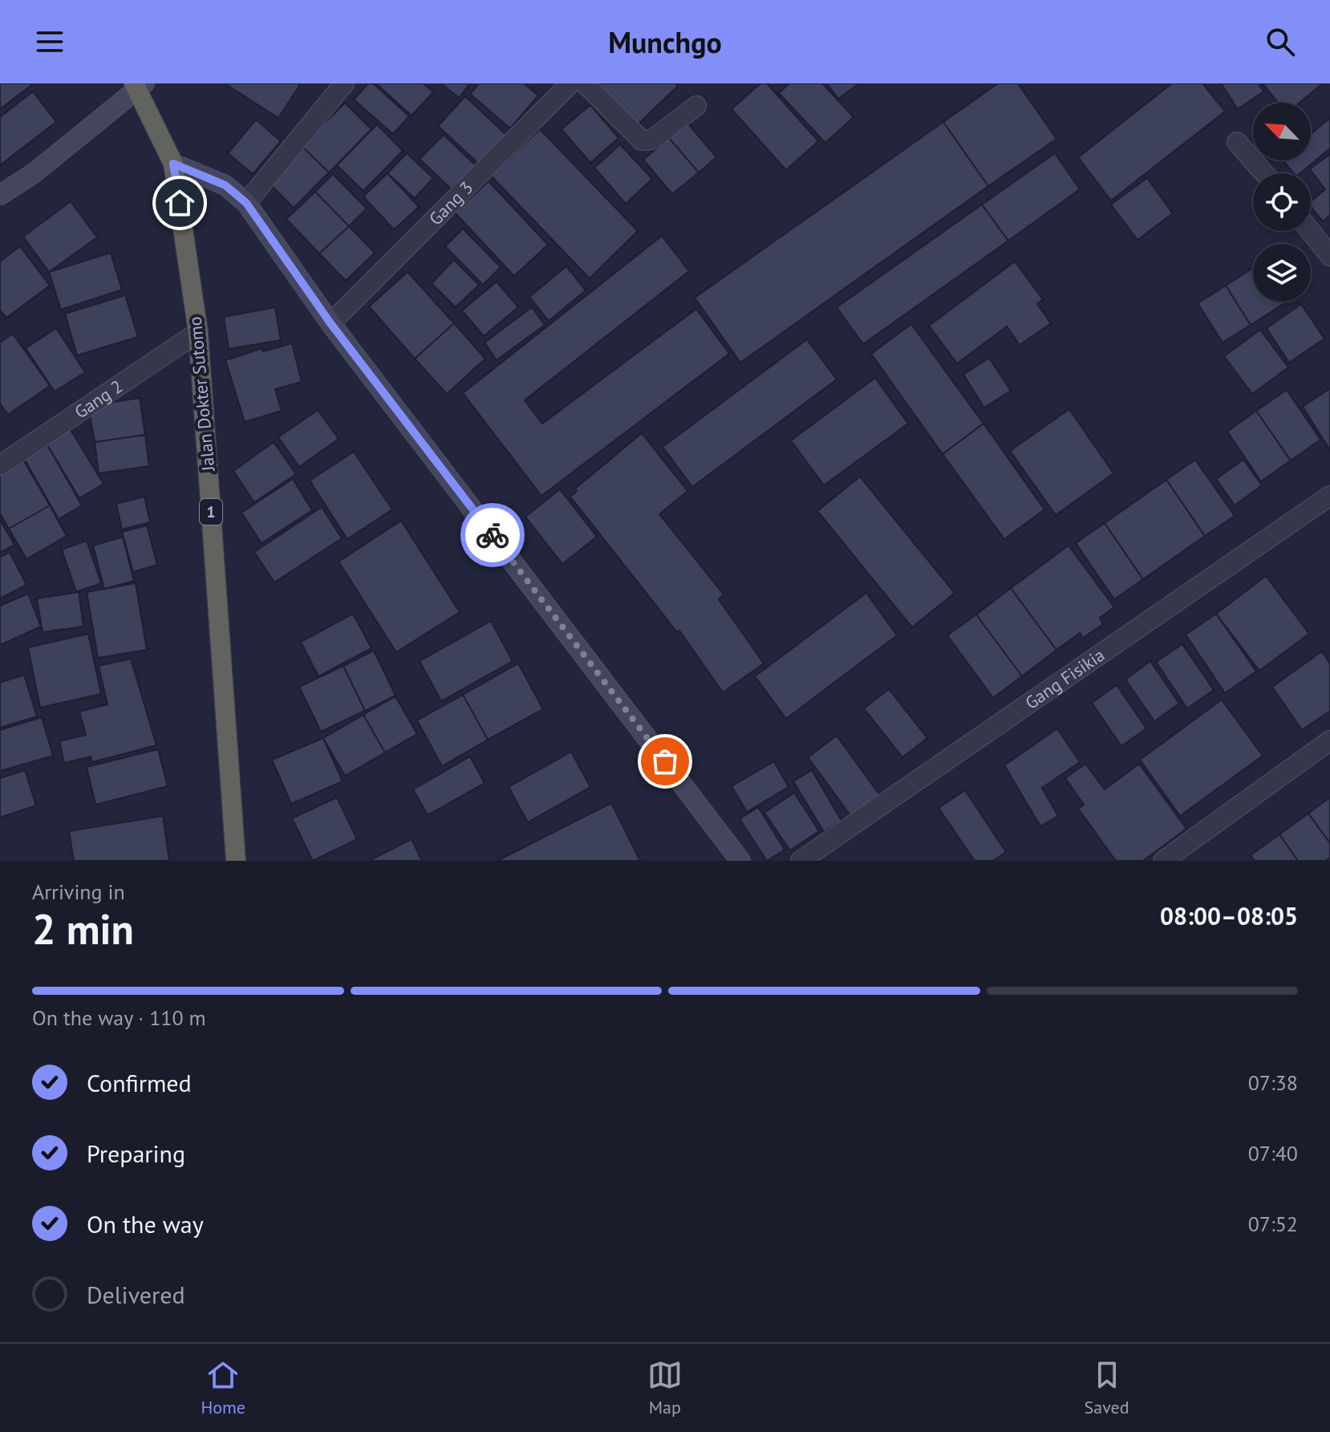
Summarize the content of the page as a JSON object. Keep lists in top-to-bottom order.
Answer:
{
  "streets": {
    "highway": ["Jalan Dokter Sutomo", "1"],
    "street": ["Gang 3", "Gang 2", "Gang Fisikia"]
  },
  "crossings": [
    ["Jalan Dokter Sutomo", "Gang 2"]
  ],
  "north": "top left",
  "page": {
    "header": "Munchgo",
    "heading": ["2 min", "Arriving in", "08:00–08:05"],
    "bar": "On the way · 110 m",
    "list": [
      ["Confirmed", "07:38"],
      ["Preparing", "07:40"],
      ["On the way", "07:52"],
      "Delivered"
    ],
    "tabs": ["Home", "Map", "Saved"]
  }
}
